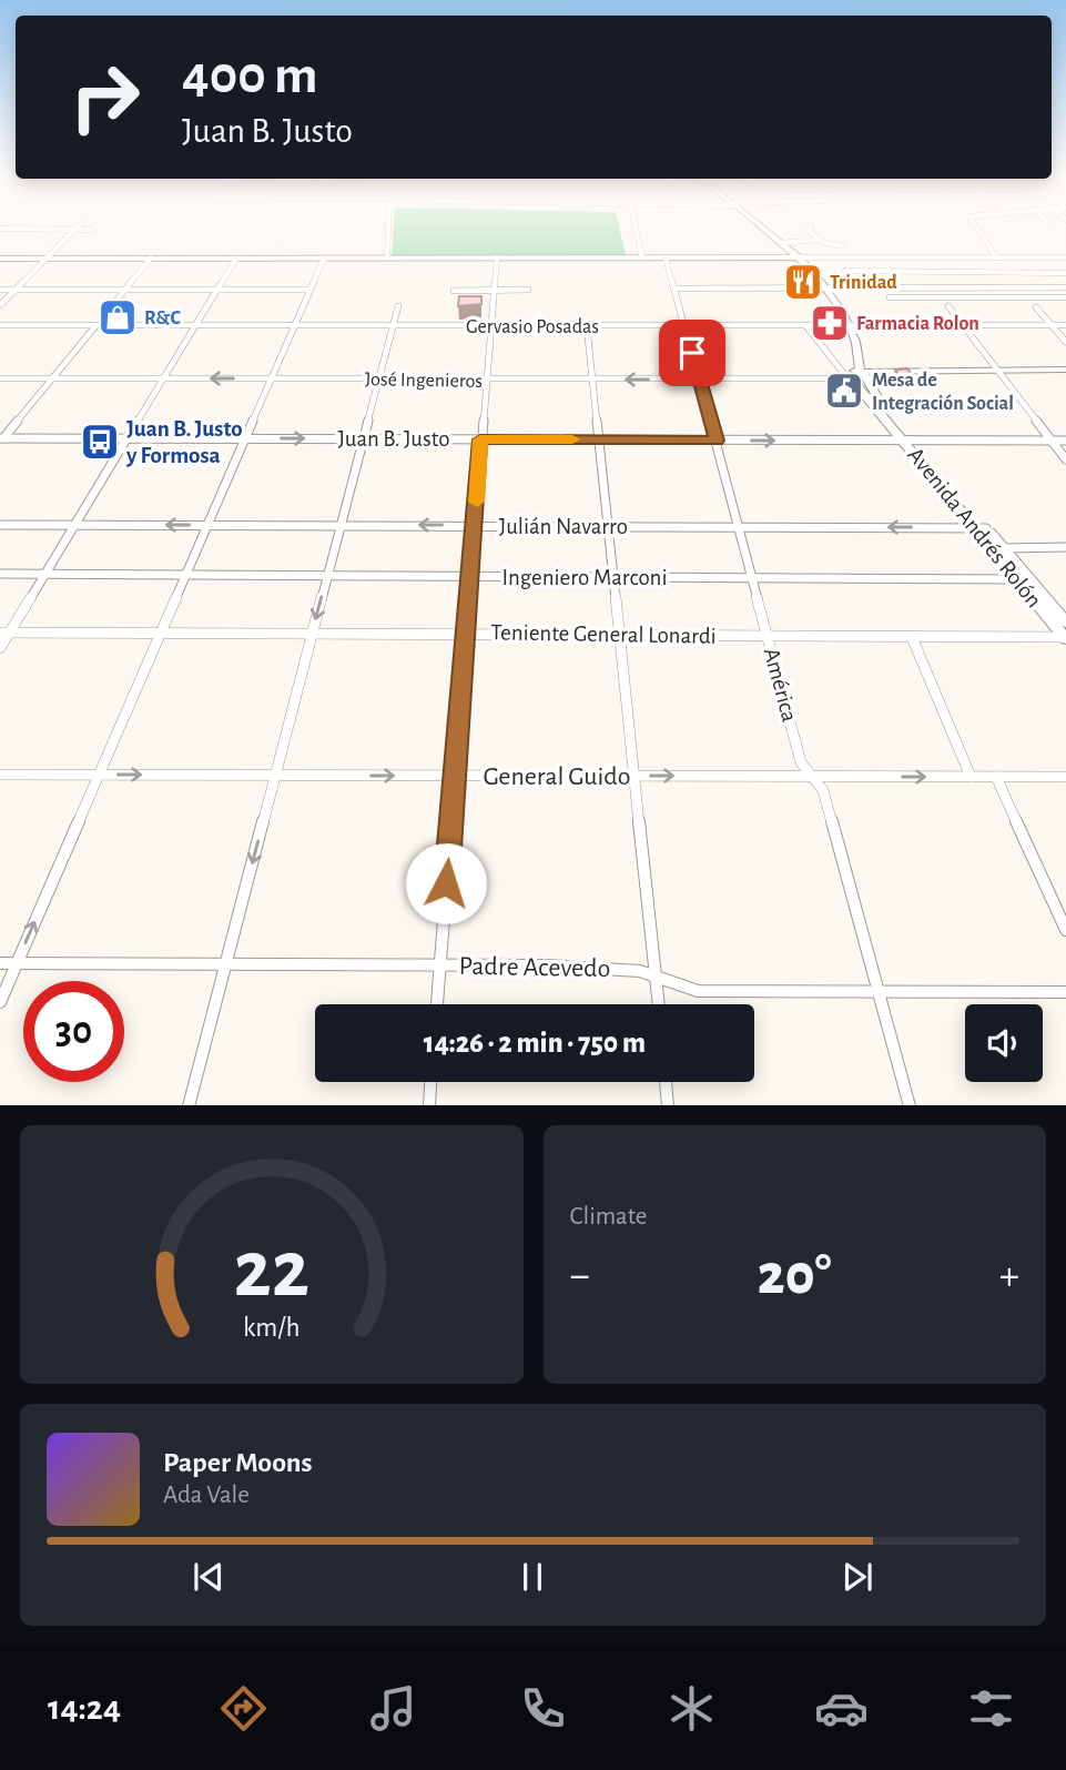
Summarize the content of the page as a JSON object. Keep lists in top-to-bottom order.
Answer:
{
  "streets": {
    "street": [
      "Gervasio Posadas",
      "José Ingenieros",
      "Juan B. Justo",
      "Julián Navarro",
      "Avenida Andrés Rolón",
      "Ingeniero Marconi",
      "Teniente General Lonardi",
      "América",
      "General Guido",
      "Padre Acevedo"
    ]
  },
  "crossings": [
    ["Gervasio Posadas", "Avenida Andrés Rolón"],
    ["Gervasio Posadas", "América"],
    ["José Ingenieros", "Avenida Andrés Rolón"],
    ["José Ingenieros", "América"],
    ["Juan B. Justo", "Avenida Andrés Rolón"],
    ["Juan B. Justo", "América"],
    ["Julián Navarro", "Avenida Andrés Rolón"],
    ["Julián Navarro", "América"],
    ["Avenida Andrés Rolón", "Ingeniero Marconi"],
    ["Avenida Andrés Rolón", "Teniente General Lonardi"],
    ["Ingeniero Marconi", "América"],
    ["Teniente General Lonardi", "América"],
    ["América", "General Guido"],
    ["América", "Padre Acevedo"]
  ],
  "one_way": ["Julián Navarro", "General Guido"],
  "places": {
    "restaurant": ["Trinidad"],
    "shop": ["R&C"],
    "pharmacy": ["Farmacia Rolon"],
    "public building": ["Mesa de Integración Social"],
    "bus stop": ["Juan B. Justo y Formosa"]
  },
  "page": {
    "turn": ["400 m", "Juan B. Justo"],
    "limit": "30",
    "trip": "14:26 · 2 min · 750 m",
    "tile": "Climate",
    "heat": ["−", "20°", "+"],
    "song": ["Paper Moons", "Ada Vale"],
    "tabs": "14:24",
    "gauge": ["22", "km/h"]
  }
}
